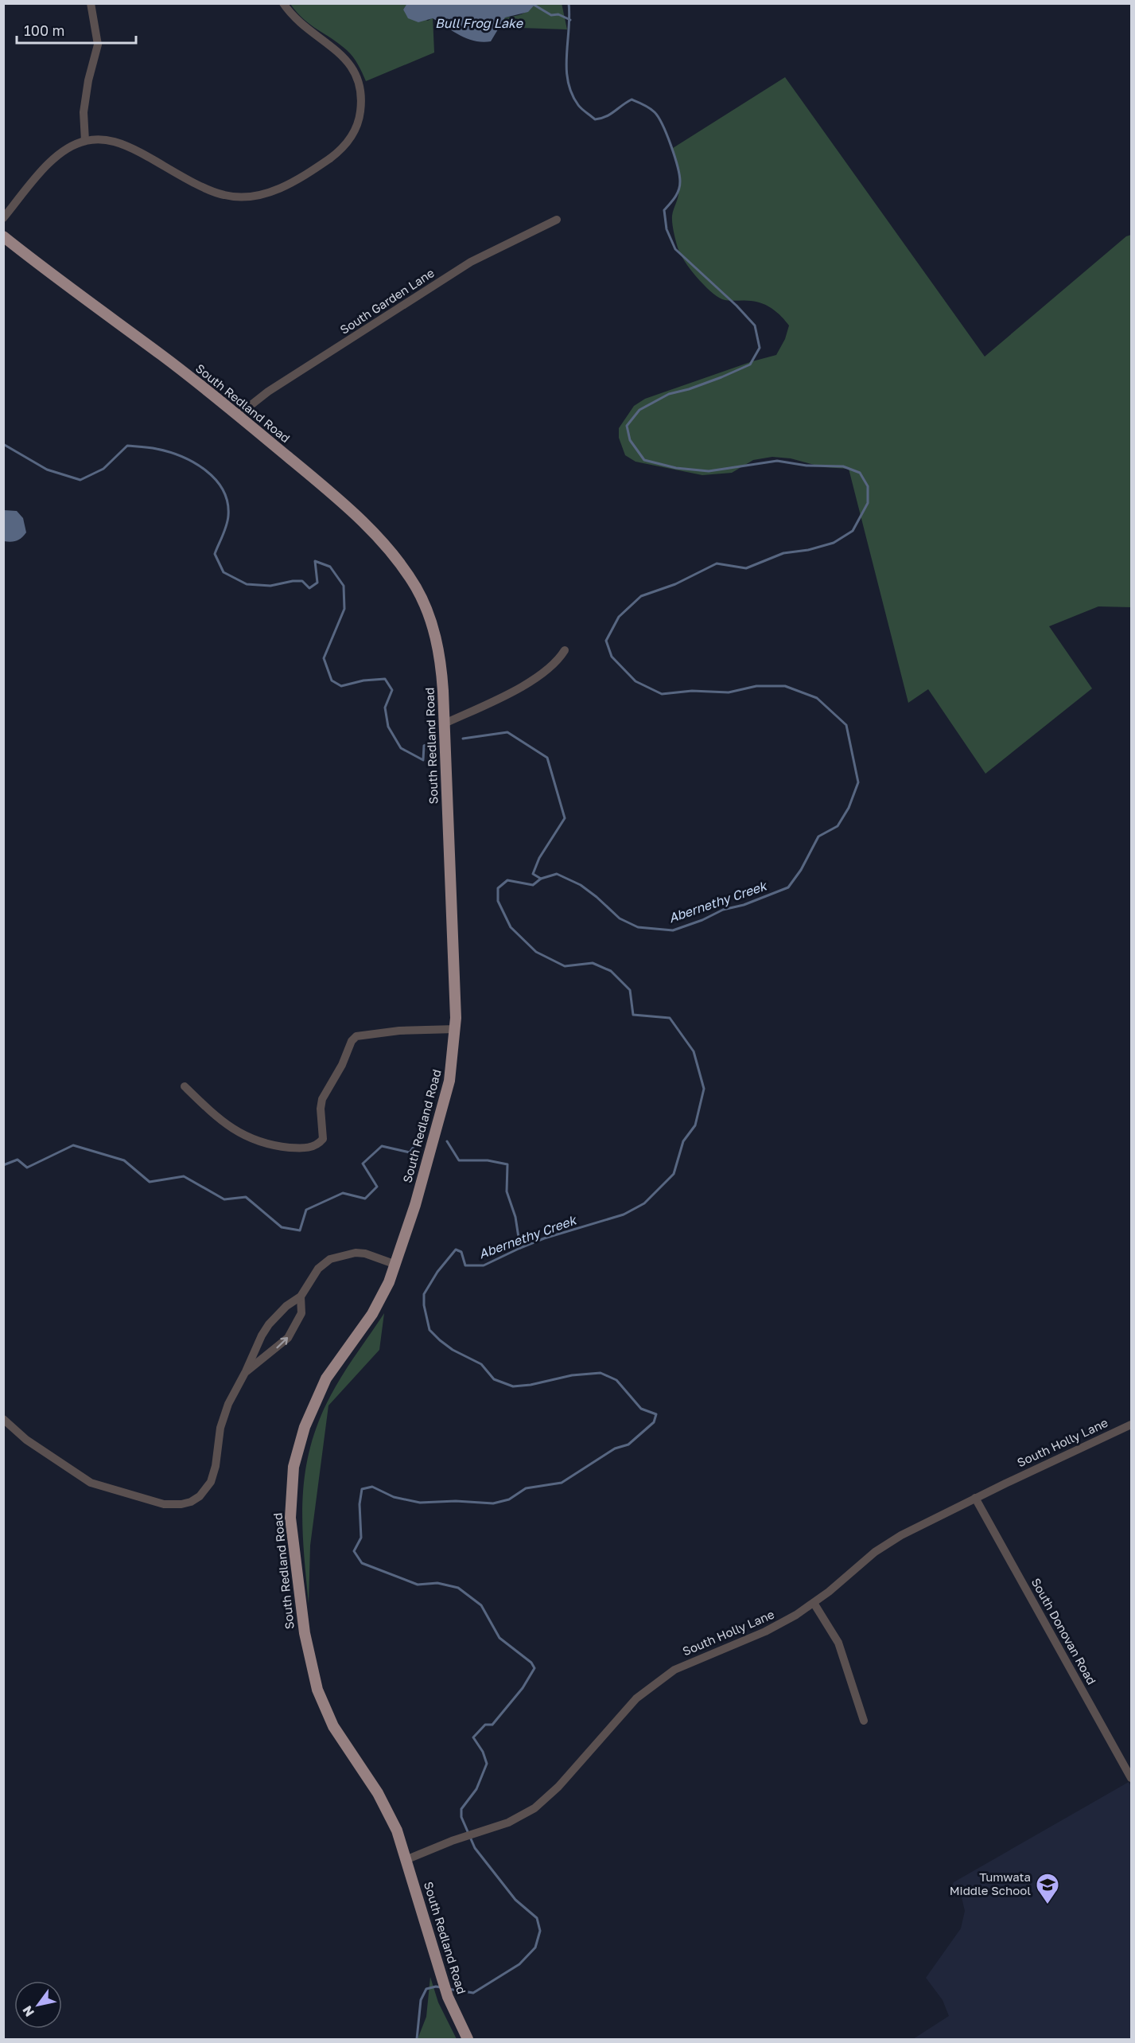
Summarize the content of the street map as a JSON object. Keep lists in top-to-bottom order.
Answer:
{
  "streets": {
    "main road": ["South Redland Road"],
    "street": ["South Garden Lane", "South Holly Lane", "South Donovan Road"]
  },
  "crossings": [
    ["South Garden Lane", "South Redland Road"],
    ["South Redland Road", "South Holly Lane"],
    ["South Holly Lane", "South Donovan Road"]
  ],
  "water": ["Bull Frog Lake", "Abernethy Creek"],
  "places": {
    "school or university": ["Tumwata Middle School"]
  },
  "scale_bar": "100 m",
  "north": "bottom left"
}
